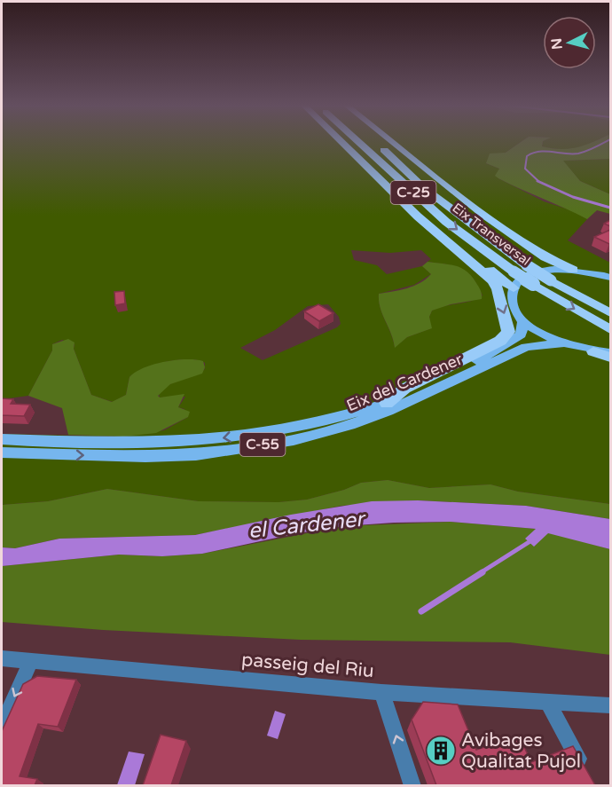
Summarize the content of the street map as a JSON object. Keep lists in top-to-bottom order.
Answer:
{
  "streets": {
    "highway": ["C-25", "Eix Transversal"],
    "main road": ["Eix del Cardener", "C-55"],
    "street": ["passeig del Riu"]
  },
  "crossings": [
    ["Eix del Cardener", "C-55"]
  ],
  "water": ["el Cardener"],
  "places": {
    "building": ["Avibages Qualitat Pujol"]
  },
  "north": "left"
}
